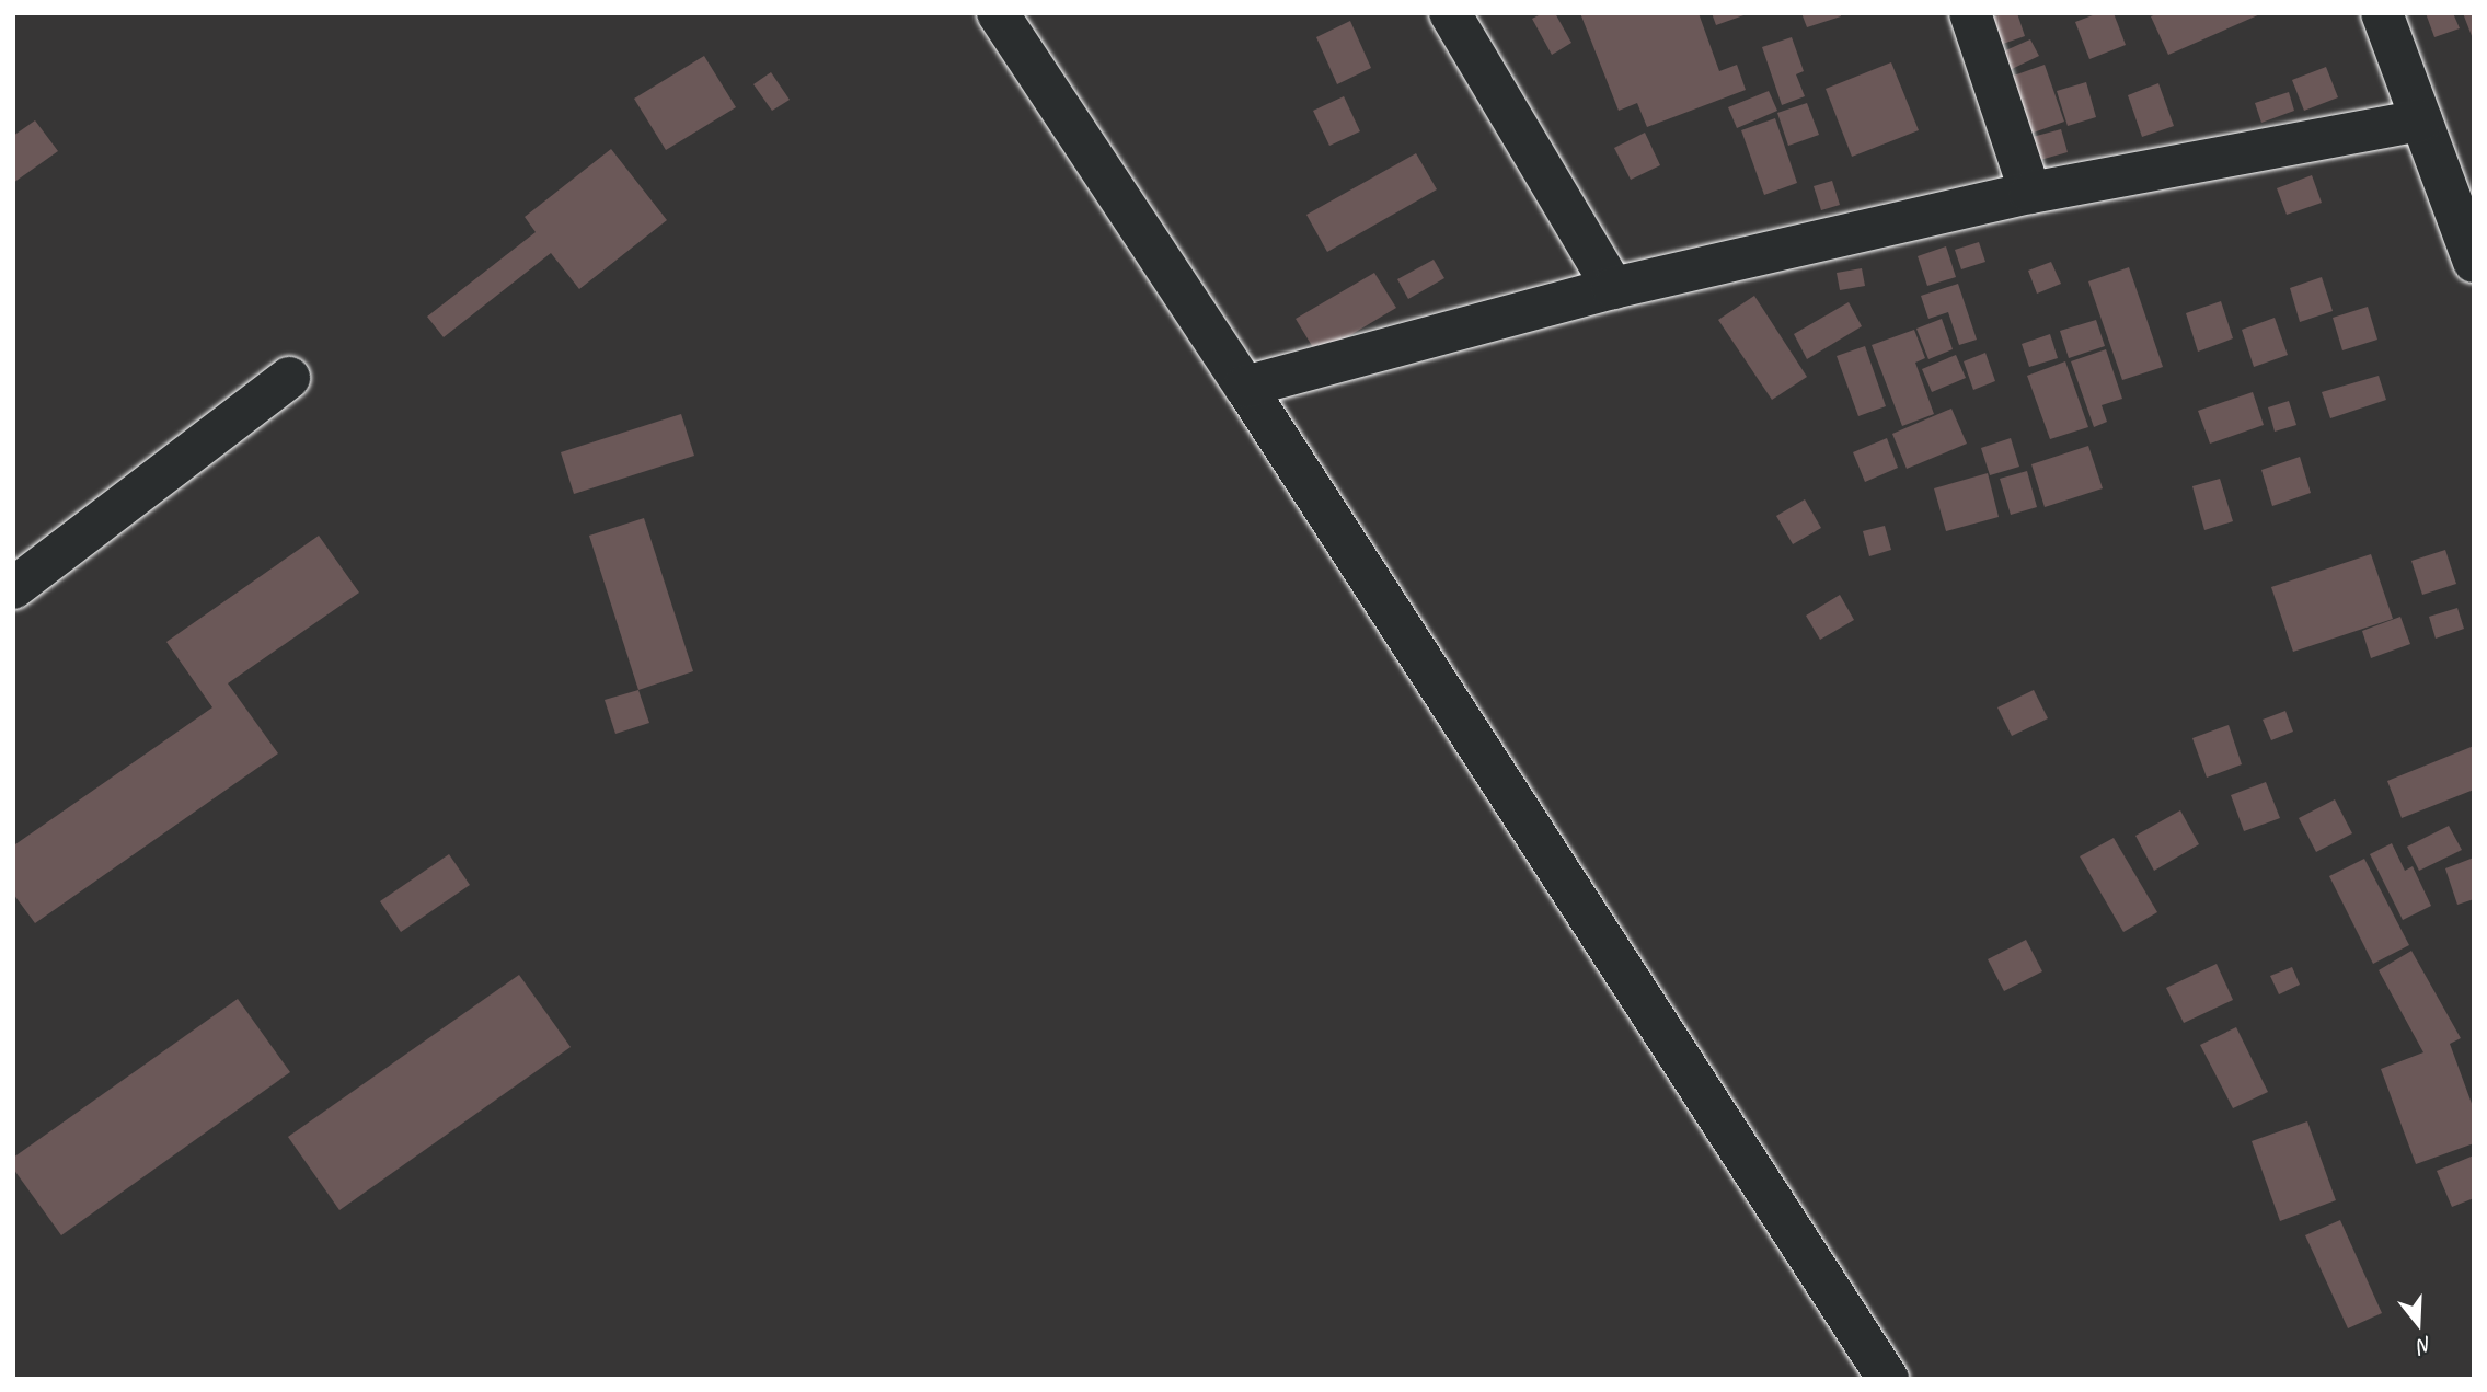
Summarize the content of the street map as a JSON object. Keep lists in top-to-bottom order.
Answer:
{
  "north": "bottom"
}
